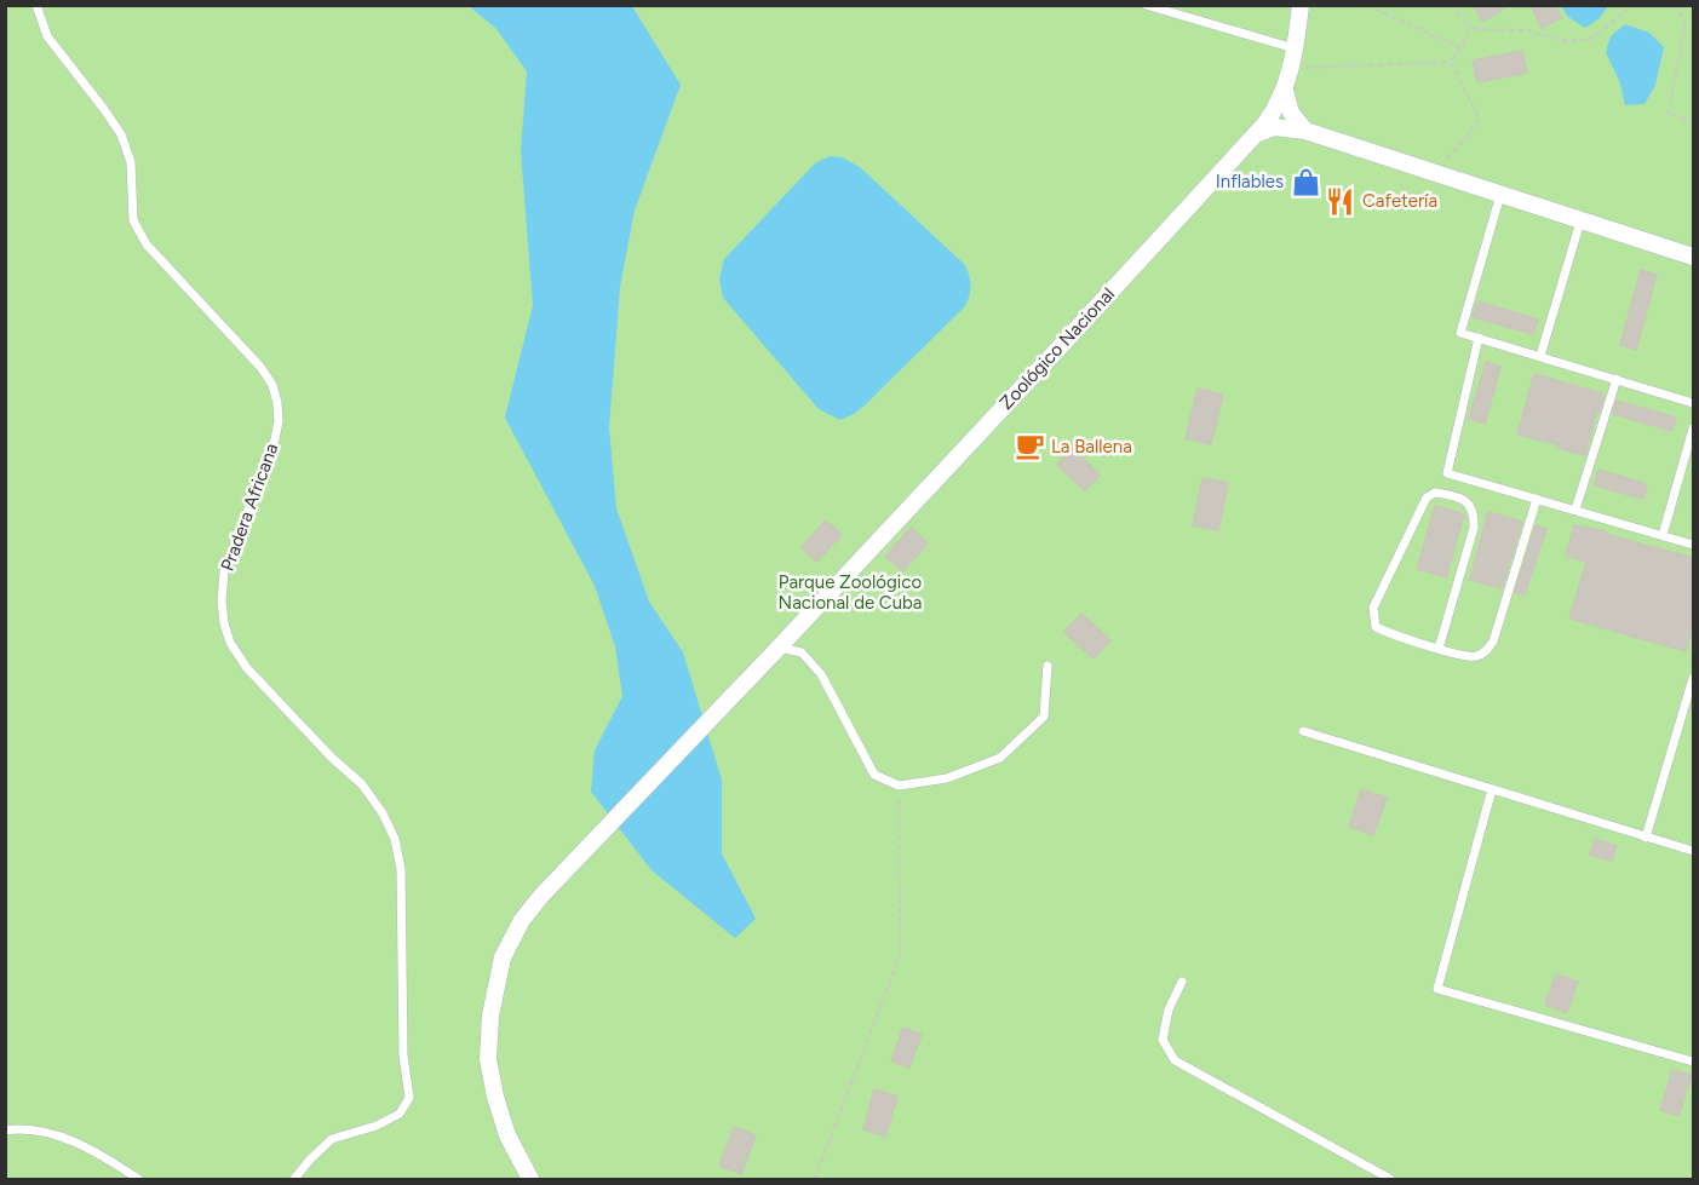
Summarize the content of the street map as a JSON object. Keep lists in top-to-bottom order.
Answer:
{
  "streets": {
    "street": ["Zoológico Nacional"],
    "lane": ["Pradera Africana"]
  },
  "parks": ["Parque Zoológico Nacional de Cuba"],
  "places": {
    "shop": ["Inflables"],
    "restaurant": ["Cafetería"],
    "cafe": ["La Ballena"]
  }
}
